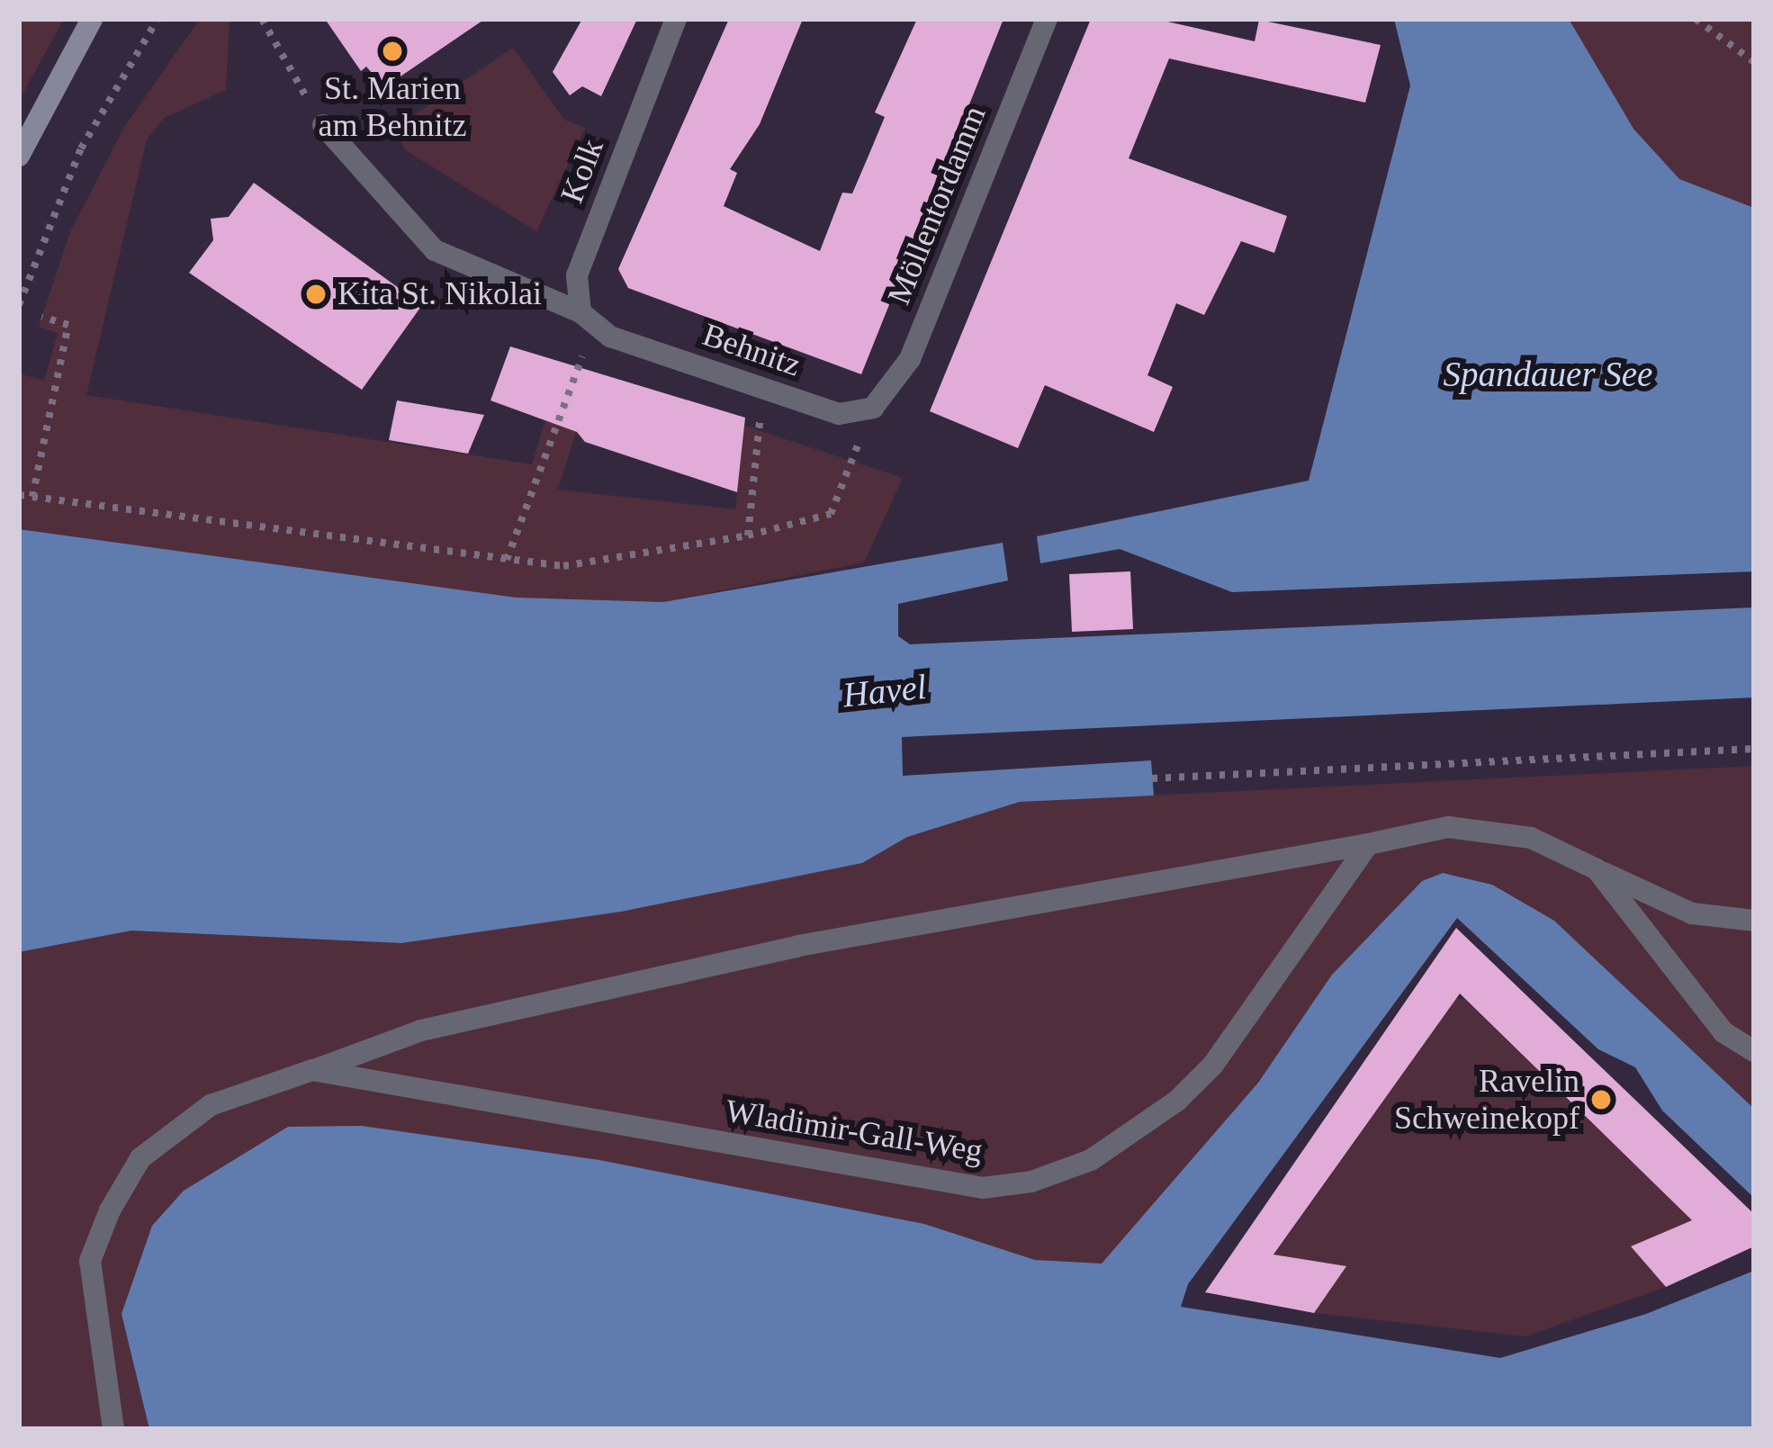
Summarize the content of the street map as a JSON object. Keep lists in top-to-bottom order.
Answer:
{
  "streets": {
    "street": [
      "Kolk",
      "Möllentordamm",
      "Behnitz",
      "Wladimir-Gall-Weg"
    ]
  },
  "crossings": [
    ["Kolk", "Behnitz"],
    ["Möllentordamm", "Behnitz"]
  ],
  "water": ["Spandauer See", "Havel"],
  "places": ["St. Marien am Behnitz", "Kita St. Nikolai", "Ravelin Schweinekopf"]
}
